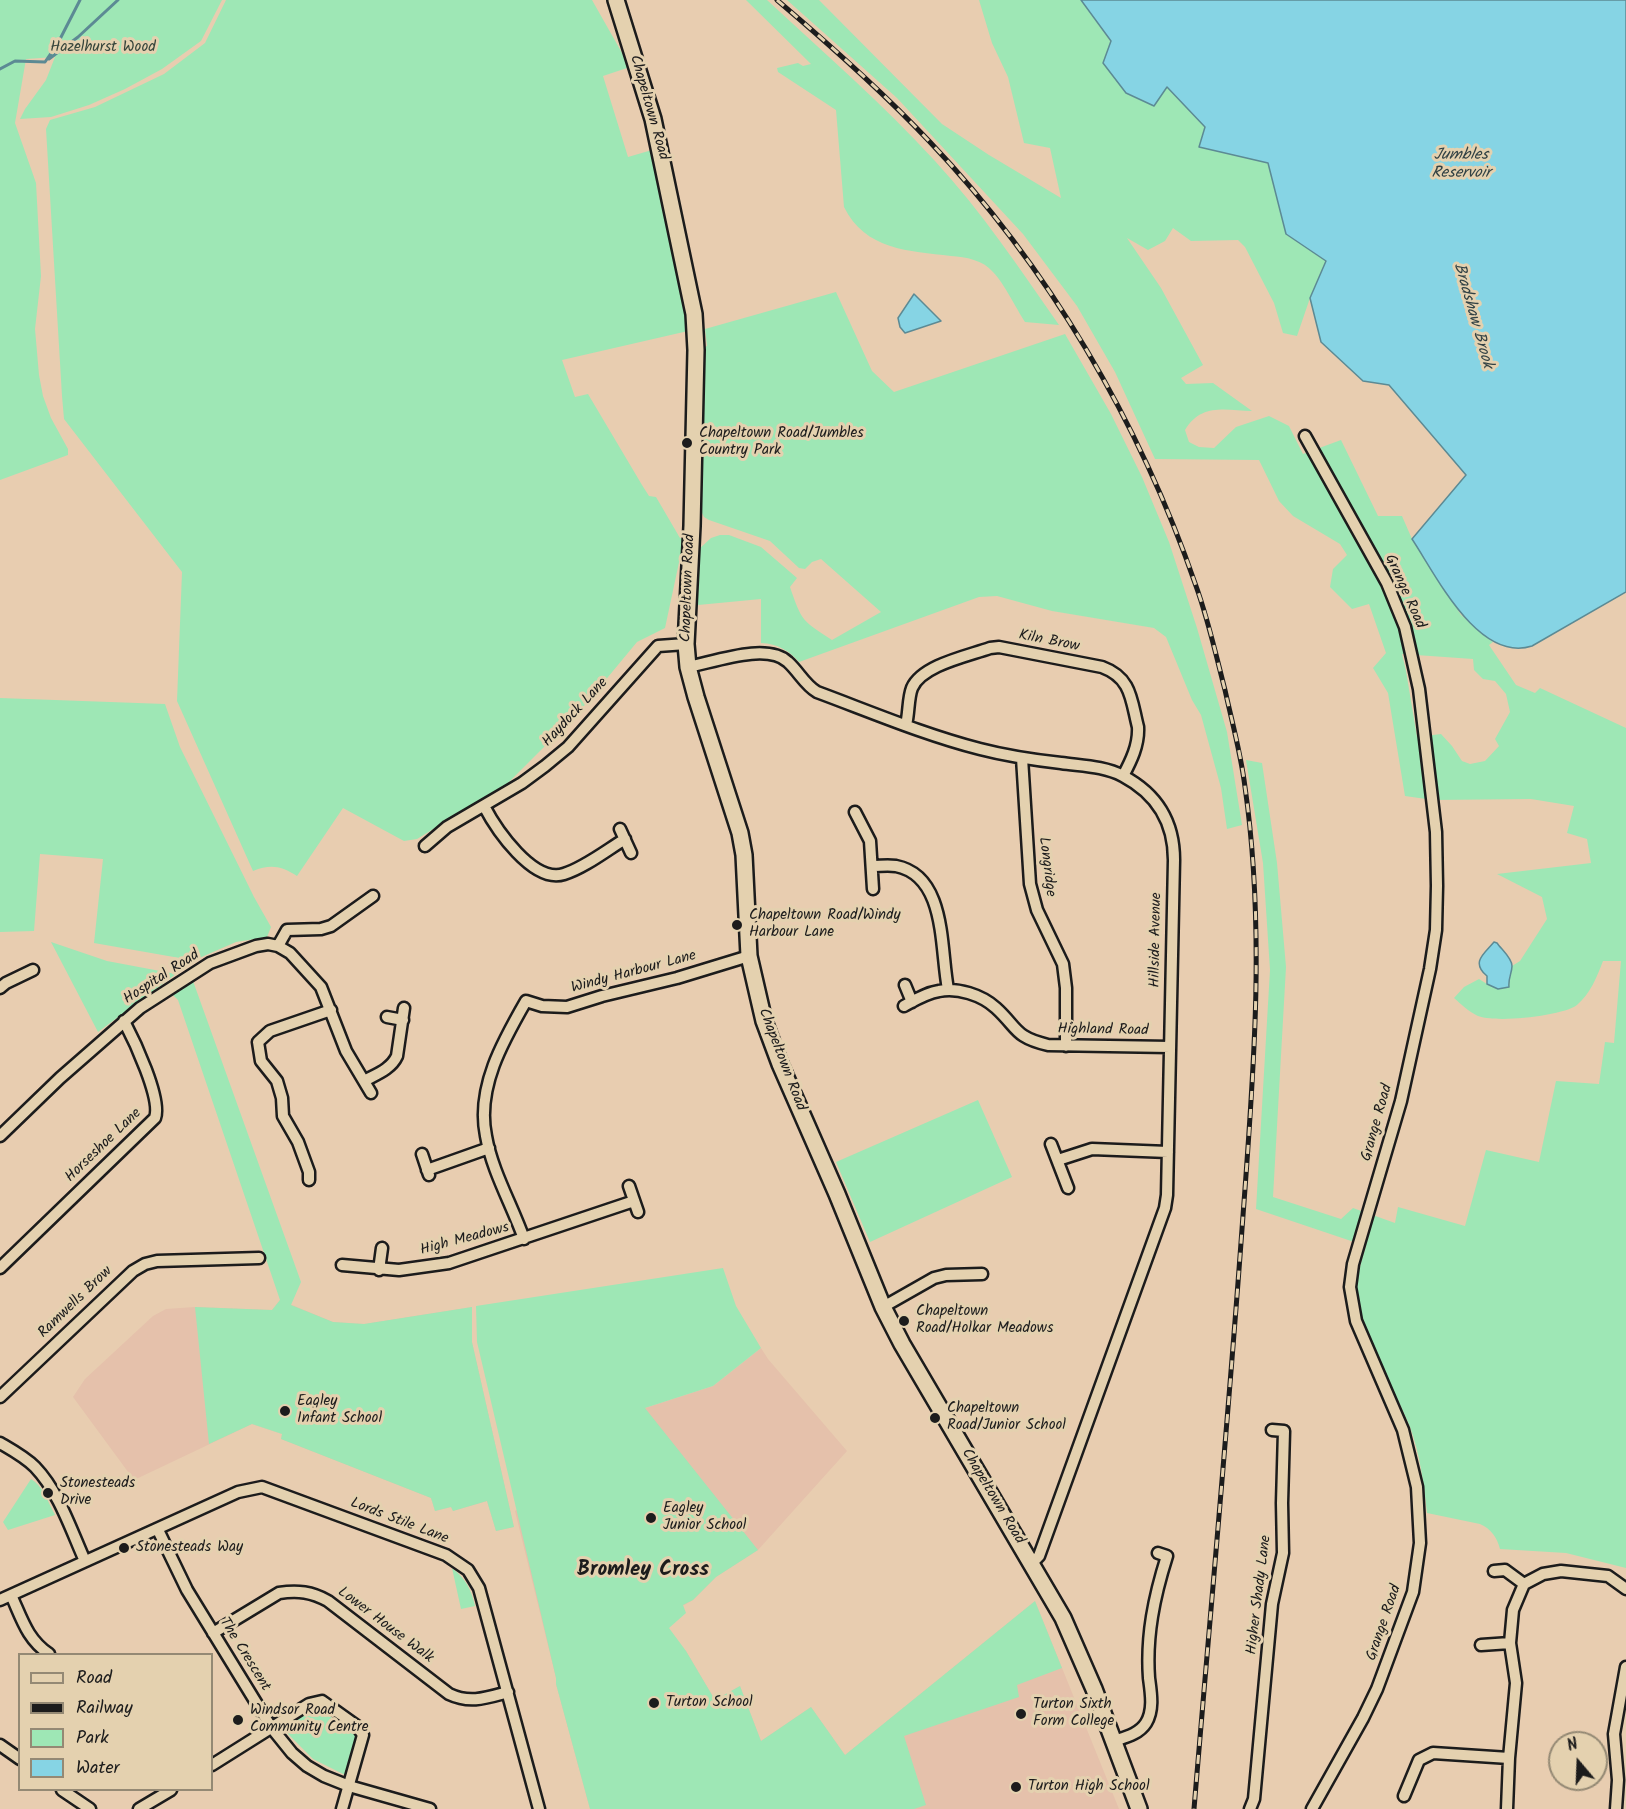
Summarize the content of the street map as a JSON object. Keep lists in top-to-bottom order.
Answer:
{
  "streets": {
    "main road": ["Chapeltown Road"],
    "street": [
      "Grange Road",
      "Kiln Brow",
      "Haydock Lane",
      "Longridge",
      "Hillside Avenue",
      "Windy Harbour Lane",
      "Hospital Road",
      "Highland Road",
      "Horseshoe Lane",
      "High Meadows",
      "Ramwells Brow",
      "Lords Stile Lane",
      "Higher Shady Lane",
      "Lower House Walk",
      "The Crescent"
    ]
  },
  "crossings": [
    ["Chapeltown Road", "Haydock Lane"],
    ["Chapeltown Road", "Hillside Avenue"],
    ["Chapeltown Road", "Windy Harbour Lane"],
    ["Kiln Brow", "Hillside Avenue"],
    ["Longridge", "Hillside Avenue"],
    ["Longridge", "Highland Road"],
    ["Hillside Avenue", "Highland Road"],
    ["Windy Harbour Lane", "High Meadows"],
    ["Hospital Road", "Horseshoe Lane"],
    ["Lords Stile Lane", "Lower House Walk"],
    ["Lords Stile Lane", "The Crescent"],
    ["Lower House Walk", "The Crescent"]
  ],
  "districts": ["Bromley Cross"],
  "water": ["Jumbles Reservoir", "Bradshaw Brook"],
  "parks": ["Hazelhurst Wood"],
  "places": [
    "Chapeltown Road/Jumbles Country Park",
    "Chapeltown Road/Windy Harbour Lane",
    "Chapeltown Road/Holkar Meadows",
    "Eagley Infant School",
    "Chapeltown Road/Junior School",
    "Stonesteads Drive",
    "Eagley Junior School",
    "Stonesteads Way",
    "Turton School",
    "Turton Sixth Form College",
    "Windsor Road Community Centre",
    "Turton High School"
  ],
  "legend": [
    "Road",
    "Railway",
    "Park",
    "Water"
  ],
  "north": "top"
}
